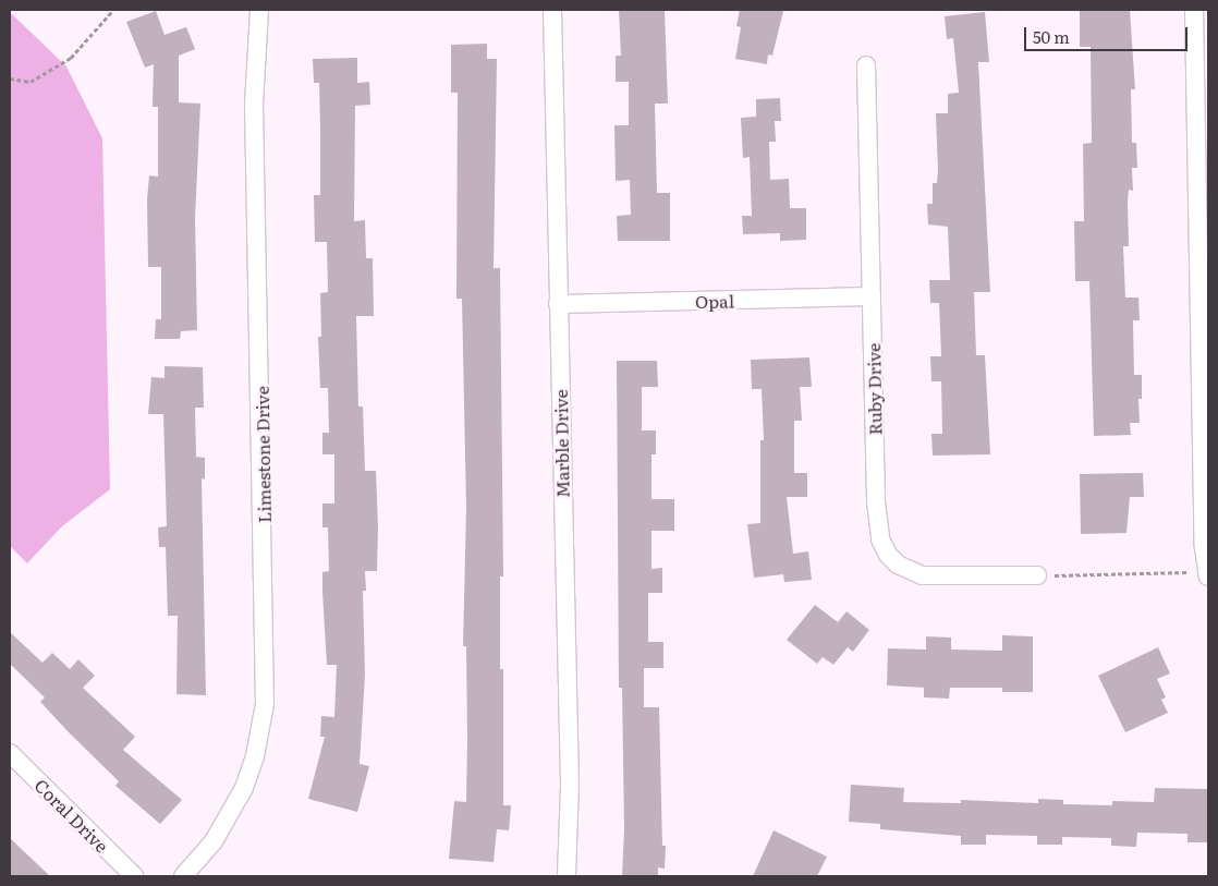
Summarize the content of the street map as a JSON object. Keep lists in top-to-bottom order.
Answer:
{
  "streets": {
    "street": [
      "Opal",
      "Ruby Drive",
      "Marble Drive",
      "Limestone Drive",
      "Coral Drive"
    ]
  },
  "crossings": [
    ["Opal", "Ruby Drive"],
    ["Opal", "Marble Drive"]
  ],
  "scale_bar": "50 m"
}
